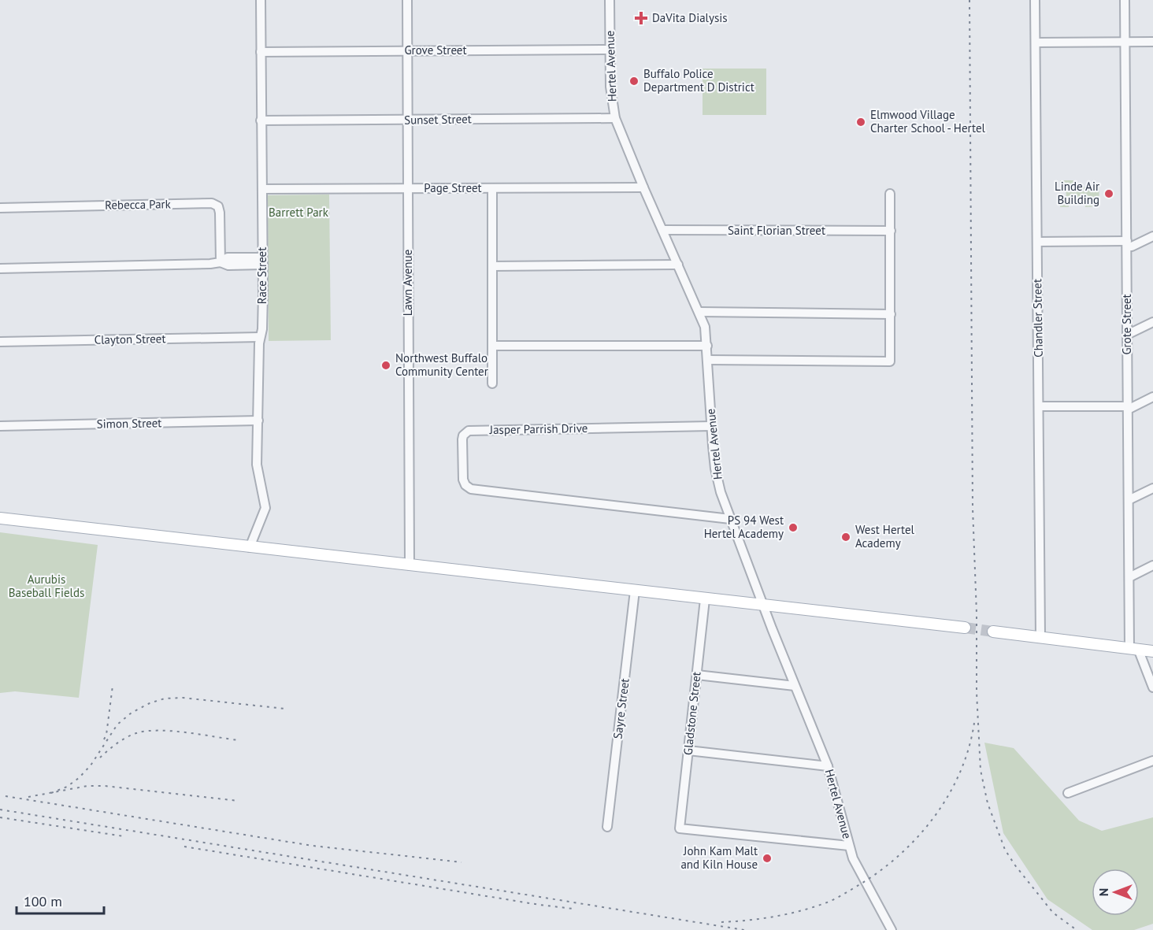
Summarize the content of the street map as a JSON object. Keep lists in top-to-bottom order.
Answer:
{
  "streets": {
    "street": [
      "Grove Street",
      "Hertel Avenue",
      "Sunset Street",
      "Page Street",
      "Rebecca Park",
      "Saint Florian Street",
      "Race Street",
      "Lawn Avenue",
      "Chandler Street",
      "Grote Street",
      "Clayton Street",
      "Simon Street",
      "Jasper Parrish Drive",
      "Sayre Street",
      "Gladstone Street"
    ]
  },
  "crossings": [
    ["Grove Street", "Hertel Avenue"],
    ["Grove Street", "Race Street"],
    ["Grove Street", "Lawn Avenue"],
    ["Hertel Avenue", "Sunset Street"],
    ["Hertel Avenue", "Page Street"],
    ["Hertel Avenue", "Saint Florian Street"],
    ["Hertel Avenue", "Jasper Parrish Drive"],
    ["Hertel Avenue", "Gladstone Street"],
    ["Sunset Street", "Race Street"],
    ["Sunset Street", "Lawn Avenue"],
    ["Page Street", "Race Street"],
    ["Page Street", "Lawn Avenue"],
    ["Race Street", "Clayton Street"],
    ["Race Street", "Simon Street"]
  ],
  "parks": ["Barrett Park", "Aurubis Baseball Fields"],
  "places": {
    "health": ["DaVita Dialysis"],
    "other": [
      "Buffalo Police Department D District",
      "Elmwood Village Charter School - Hertel",
      "Linde Air Building",
      "Northwest Buffalo Community Center",
      "PS 94 West Hertel Academy",
      "West Hertel Academy",
      "John Kam Malt and Kiln House"
    ]
  },
  "scale_bar": "100 m",
  "north": "left"
}
